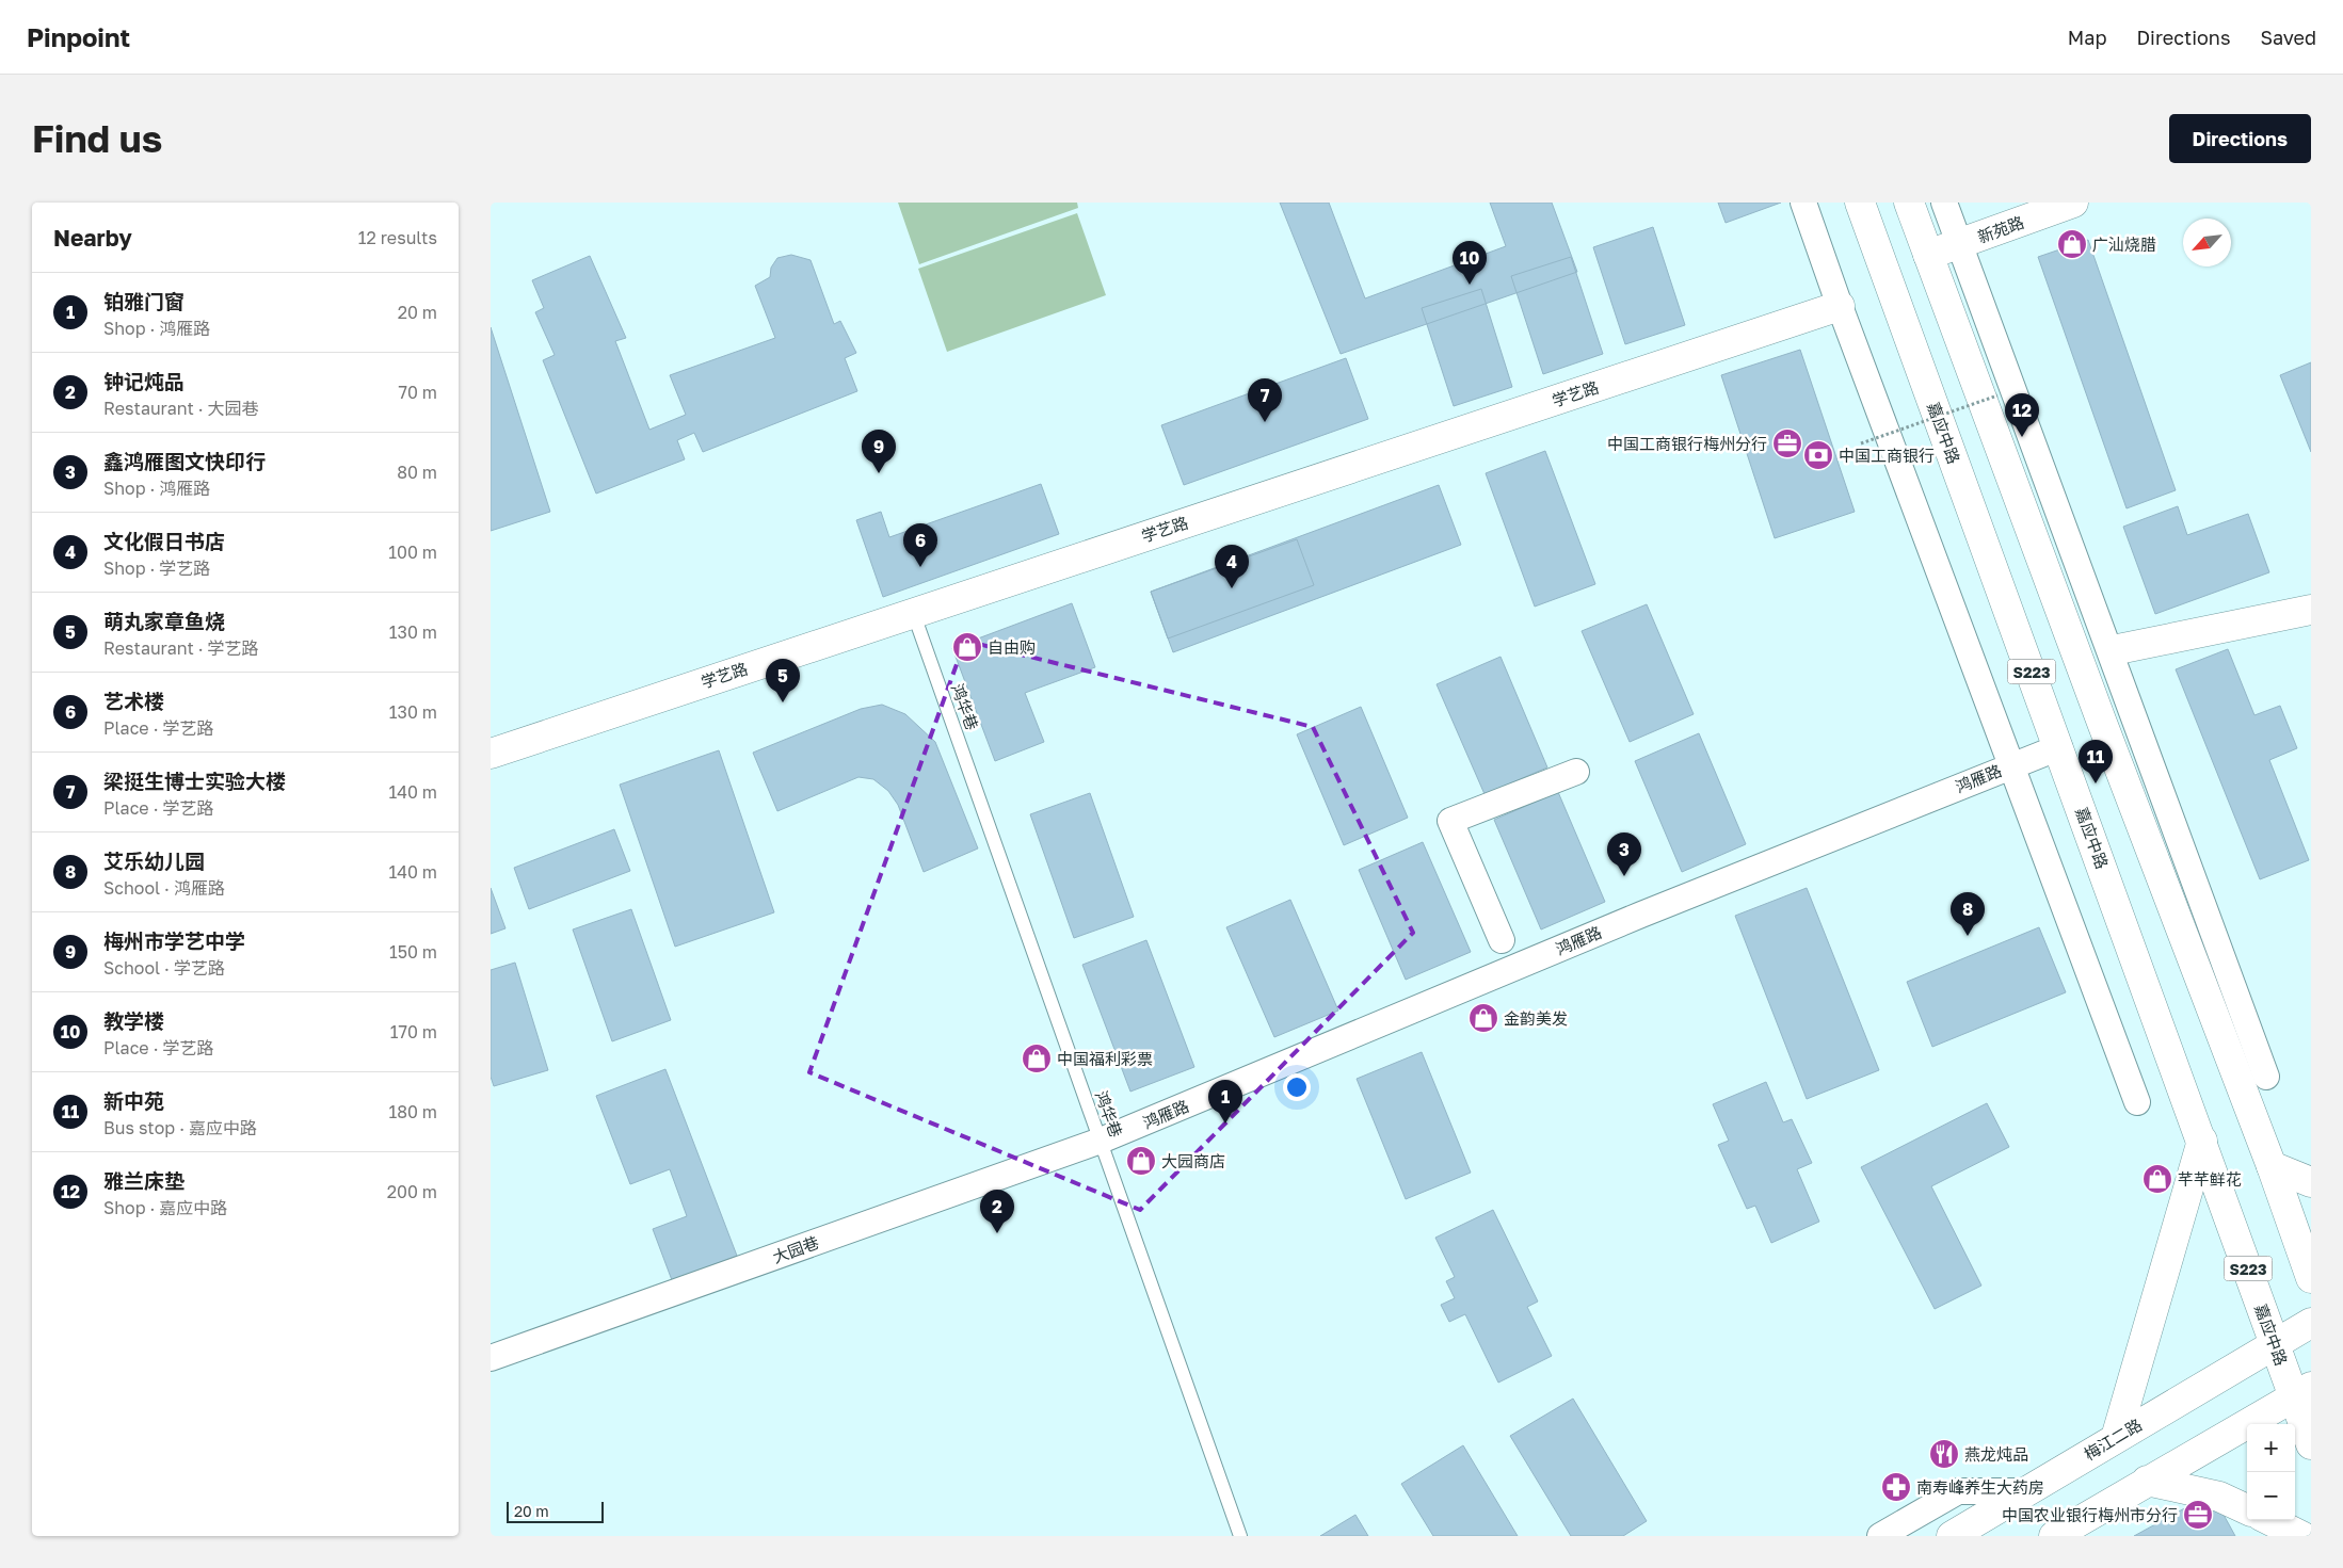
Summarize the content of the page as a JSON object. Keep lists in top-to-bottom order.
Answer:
{
  "streets": {
    "main road": [
      "新苑路",
      "学艺路",
      "嘉应中路",
      "S223",
      "梅江二路"
    ],
    "street": ["鸿雁路", "大园巷"],
    "lane": ["鸿华巷"]
  },
  "crossings": [
    ["新苑路", "S223"],
    ["学艺路", "鸿华巷"],
    ["嘉应中路", "鸿雁路"],
    ["嘉应中路", "梅江二路"],
    ["鸿华巷", "鸿雁路"],
    ["鸿华巷", "大园巷"],
    ["鸿雁路", "大园巷"]
  ],
  "places": {
    "shop": [
      "广汕烧腊",
      "自由购",
      "金韵美发",
      "中国福利彩票",
      "大园商店",
      "芊芊鲜花"
    ],
    "office": ["中国工商银行梅州分行", "中国农业银行梅州市分行"],
    "bank": ["中国工商银行"],
    "restaurant": ["燕龙炖品"],
    "pharmacy": ["南寿峰养生大药房"]
  },
  "scale_bar": "20 m",
  "north": "bottom left",
  "page": {
    "header": "Pinpoint",
    "nav": ["Map", "Directions", "Saved"],
    "buttons": "Directions",
    "title": "Find us",
    "heading": ["Nearby", "12 results"],
    "pins": [
      "10",
      "7",
      "12",
      "9",
      "6",
      "4",
      "5",
      "11",
      "3",
      "8",
      "1",
      "2"
    ],
    "list": [
      {
        "mark": "1",
        "name": "铂雅门窗",
        "note": "Shop · 鸿雁路",
        "value": "20 m"
      },
      {
        "mark": "2",
        "name": "钟记炖品",
        "note": "Restaurant · 大园巷",
        "value": "70 m"
      },
      {
        "mark": "3",
        "name": "鑫鸿雁图文快印行",
        "note": "Shop · 鸿雁路",
        "value": "80 m"
      },
      {
        "mark": "4",
        "name": "文化假日书店",
        "note": "Shop · 学艺路",
        "value": "100 m"
      },
      {
        "mark": "5",
        "name": "萌丸家章鱼烧",
        "note": "Restaurant · 学艺路",
        "value": "130 m"
      },
      {
        "mark": "6",
        "name": "艺术楼",
        "note": "Place · 学艺路",
        "value": "130 m"
      },
      {
        "mark": "7",
        "name": "梁挺生博士实验大楼",
        "note": "Place · 学艺路",
        "value": "140 m"
      },
      {
        "mark": "8",
        "name": "艾乐幼儿园",
        "note": "School · 鸿雁路",
        "value": "140 m"
      },
      {
        "mark": "9",
        "name": "梅州市学艺中学",
        "note": "School · 学艺路",
        "value": "150 m"
      },
      {
        "mark": "10",
        "name": "教学楼",
        "note": "Place · 学艺路",
        "value": "170 m"
      },
      {
        "mark": "11",
        "name": "新中苑",
        "note": "Bus stop · 嘉应中路",
        "value": "180 m"
      },
      {
        "mark": "12",
        "name": "雅兰床垫",
        "note": "Shop · 嘉应中路",
        "value": "200 m"
      }
    ],
    "map_buttons": ["+", "−"],
    "scale": "20 m"
  }
}
